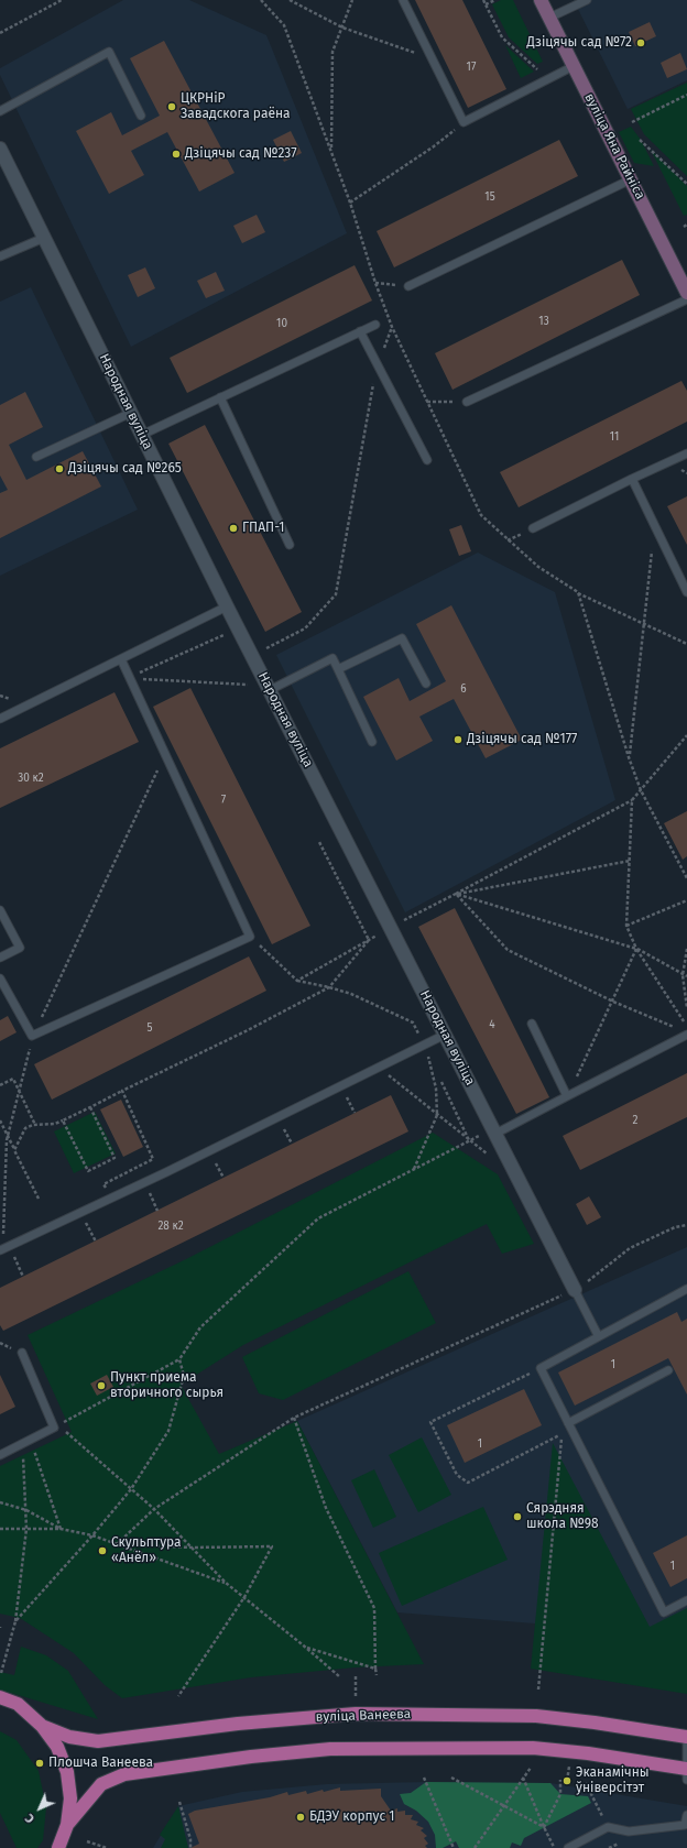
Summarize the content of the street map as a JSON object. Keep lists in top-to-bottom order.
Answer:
{
  "streets": {
    "main road": ["вуліца Ванеева"],
    "street": ["вуліца Яна Райніса", "Народная вуліца"]
  },
  "places": [
    "Дзіцячы сад №72",
    "ЦКРНіР Завадскога раёна",
    "Дзіцячы сад №237",
    "Дзіцячы сад №265",
    "ГПАП-1",
    "Дзіцячы сад №177",
    "Пункт приема вторичного сырья",
    "Сярэдняя школа №98",
    "Скульптура «Анёл»",
    "Плошча Ванеева",
    "Эканамічны ўніверсітэт",
    "БДЭУ корпус 1"
  ],
  "house_numbers": [
    "17",
    "15",
    "13",
    "10",
    "11",
    "6",
    "30 к2",
    "7",
    "4",
    "5",
    "2",
    "28 к2",
    "1",
    "1",
    "1"
  ],
  "north": "bottom left"
}
